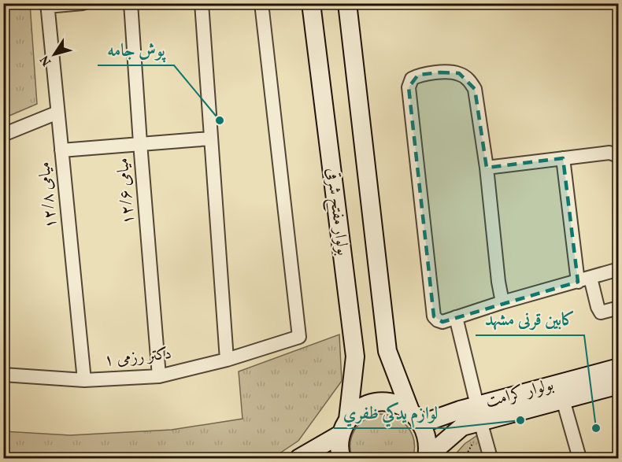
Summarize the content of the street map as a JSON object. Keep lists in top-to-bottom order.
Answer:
{
  "streets": {
    "main road": ["بولوار مفتح شرقی", "بولوار کرامت"],
    "street": ["میامی ۱۲/۶", "میامی ۱۲/۸", "دکتر رزمی ۱"]
  },
  "crossings": [
    ["میامی ۱۲/۶", "دکتر رزمی ۱"],
    ["میامی ۱۲/۸", "دکتر رزمی ۱"],
    ["بولوار مفتح شرقی", "بولوار کرامت"]
  ],
  "places": ["پوش جامه", "لوازم يدكي ظفري", "کابین قرنی مشهد"],
  "north": "bottom left"
}
